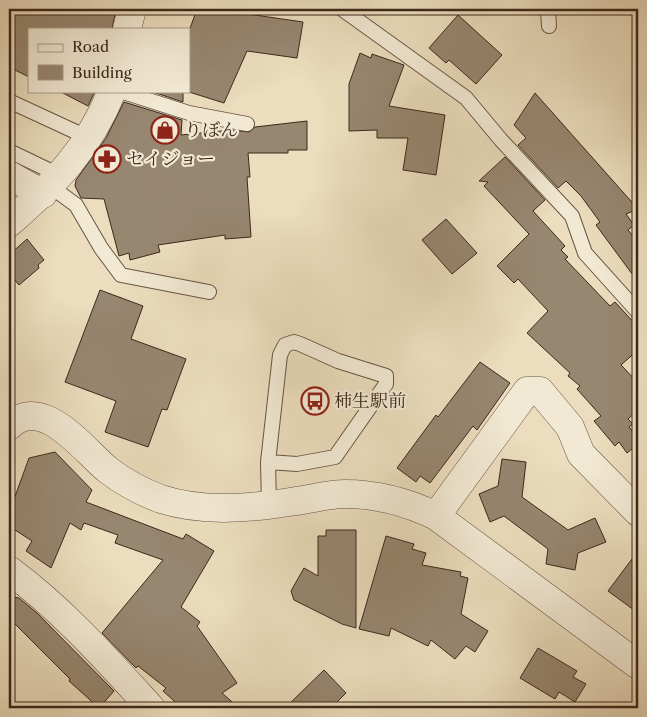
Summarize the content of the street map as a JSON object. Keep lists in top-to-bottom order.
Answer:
{
  "places": {
    "shop": ["りぼん"],
    "pharmacy": ["セイジョー"],
    "bus stop": ["柿生駅前"]
  },
  "legend": ["Road", "Building"]
}
